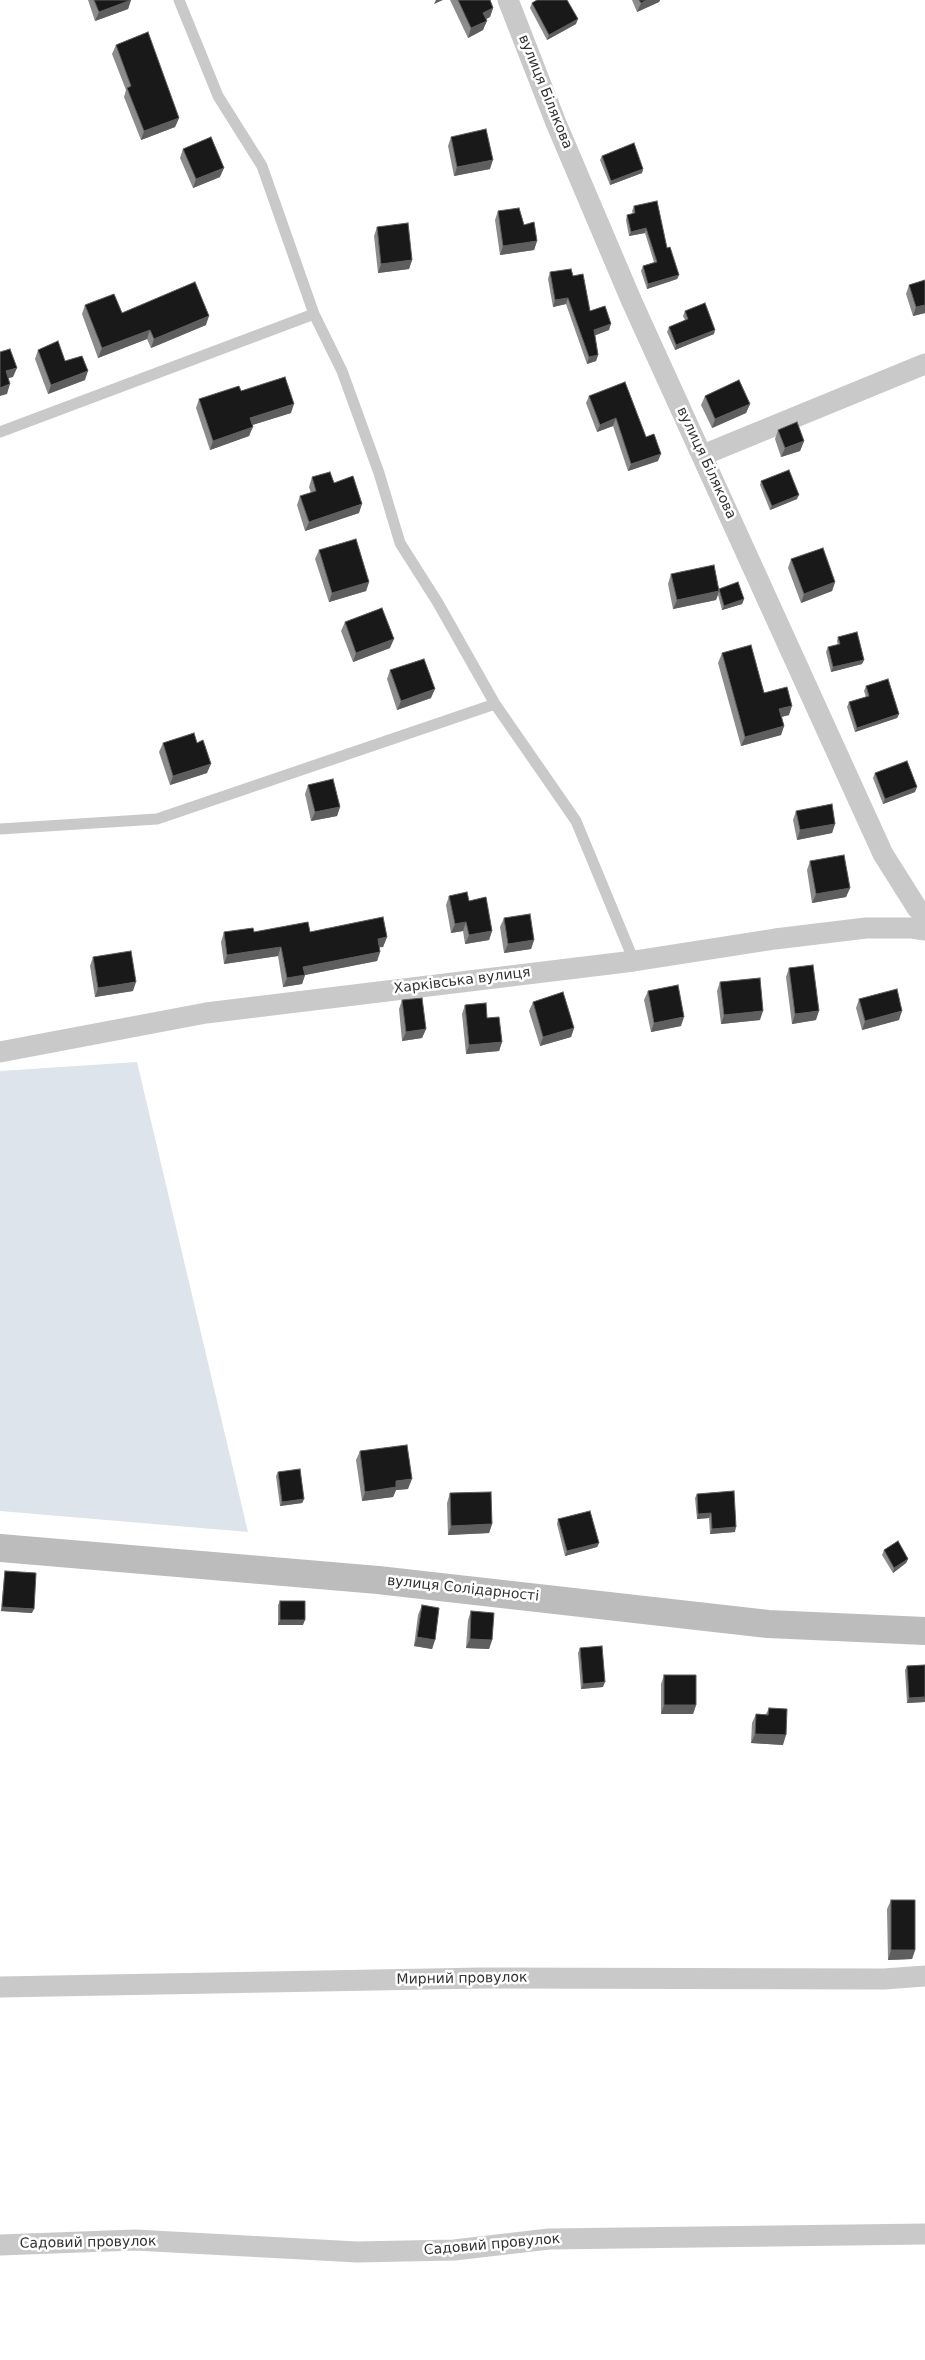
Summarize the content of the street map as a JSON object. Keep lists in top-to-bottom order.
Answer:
{
  "streets": {
    "main road": ["вулиця Солідарності"],
    "street": [
      "вулиця Білякова",
      "Харківська вулиця",
      "Мирний провулок",
      "Садовий провулок"
    ]
  }
}
